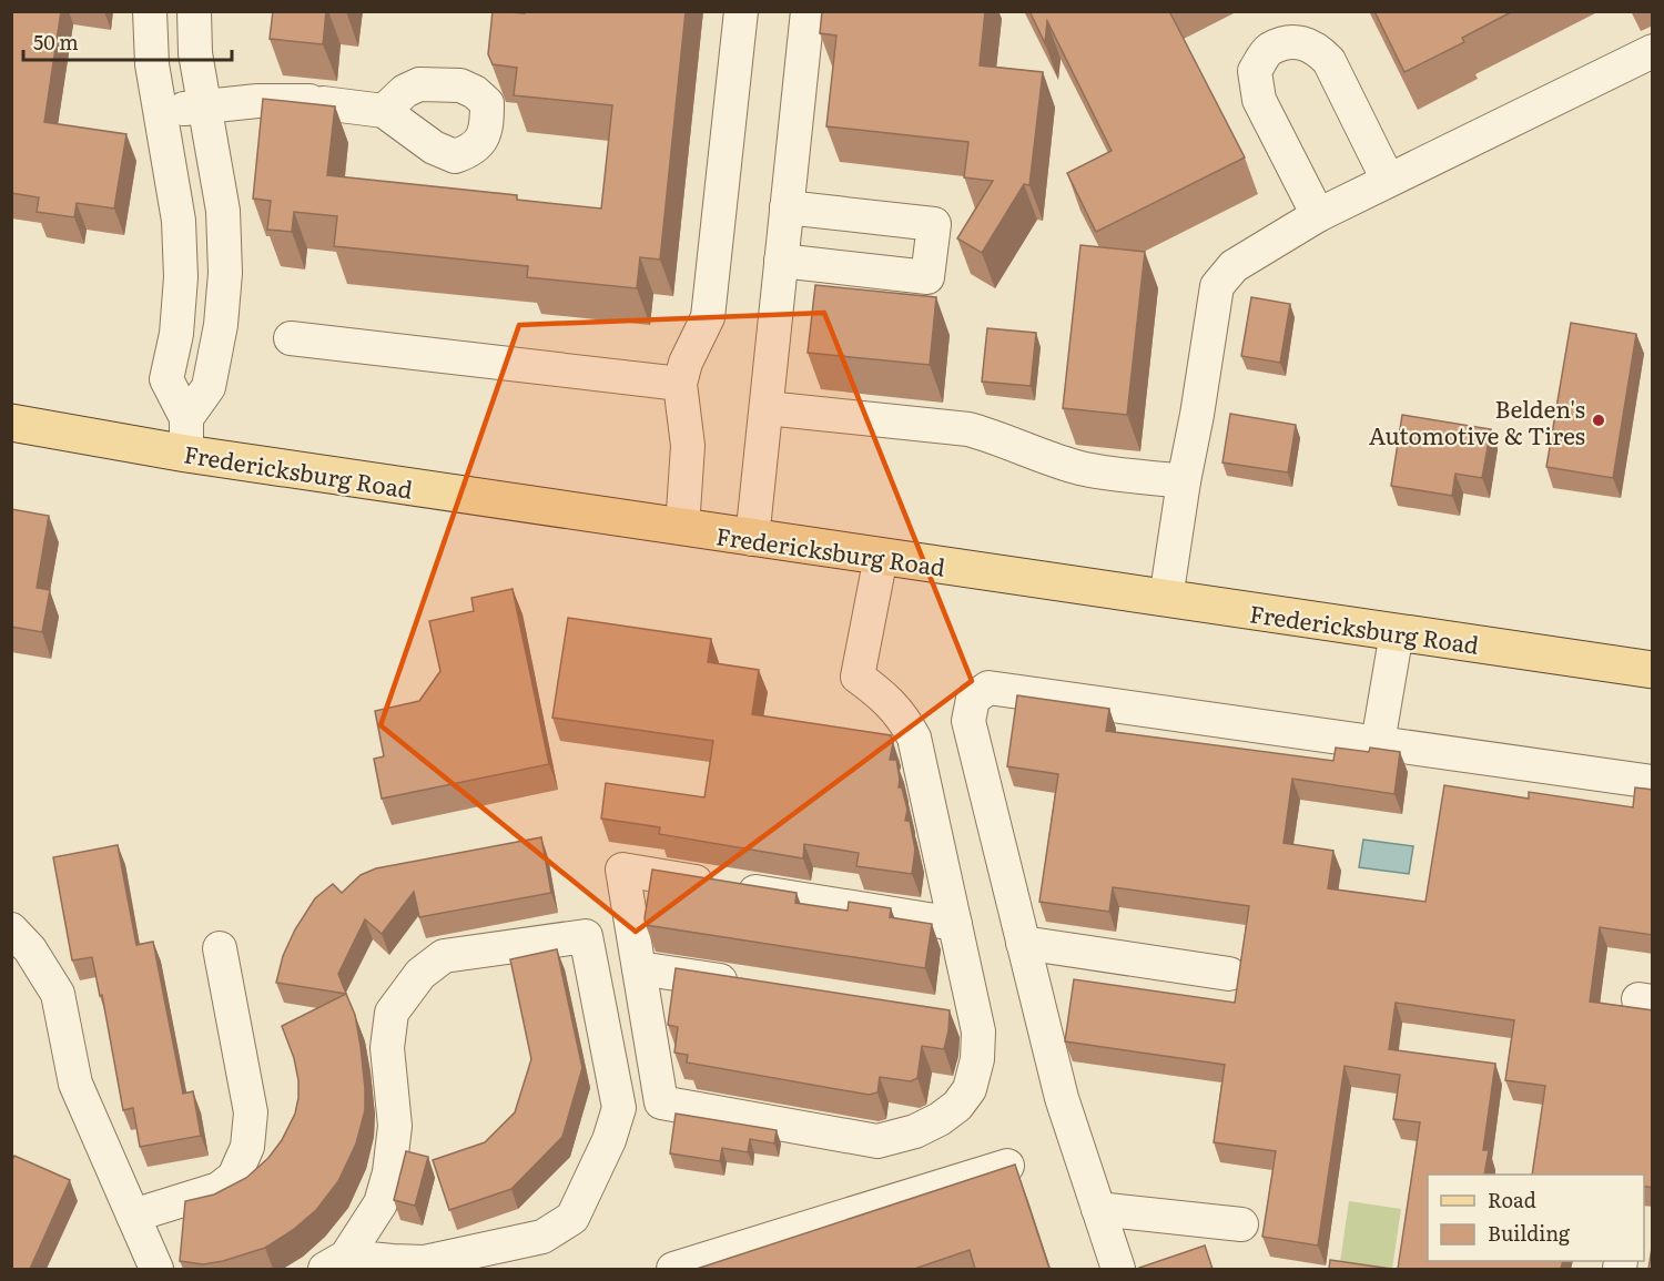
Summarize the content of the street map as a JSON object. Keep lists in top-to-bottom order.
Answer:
{
  "streets": {
    "main road": ["Fredericksburg Road"]
  },
  "places": ["Belden's Automotive & Tires"],
  "legend": ["Road", "Building"],
  "scale_bar": "50 m"
}
